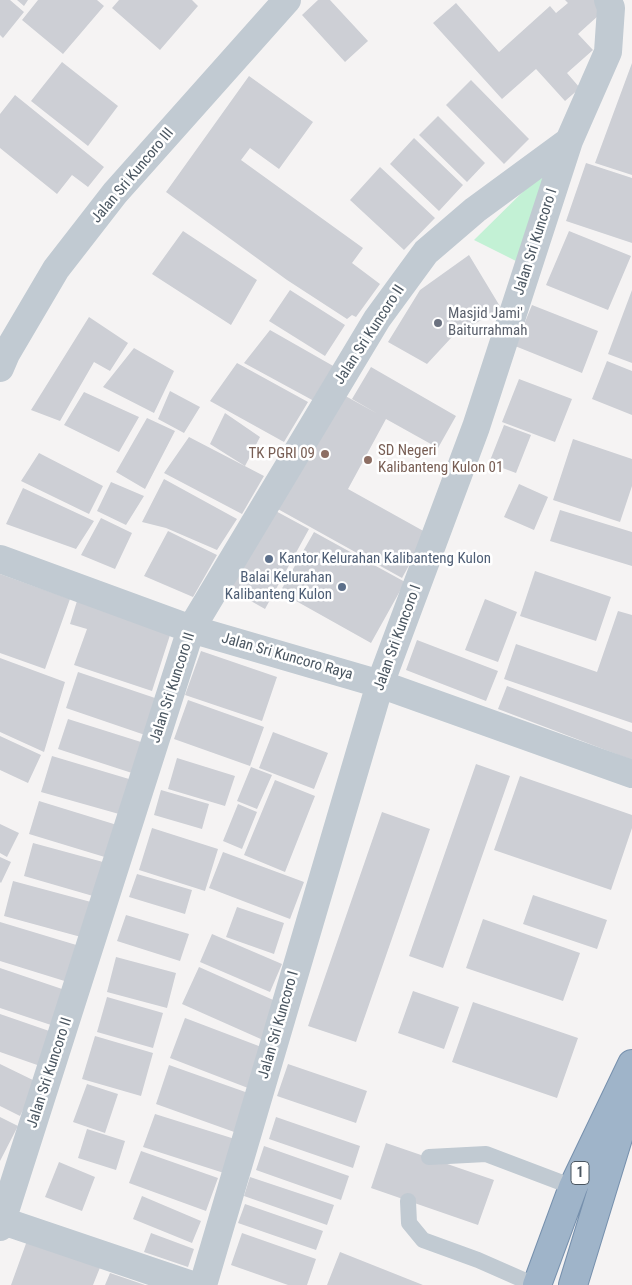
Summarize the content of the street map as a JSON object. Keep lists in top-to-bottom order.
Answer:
{
  "streets": {
    "highway": ["1"],
    "street": [
      "Jalan Sri Kuncoro III",
      "Jalan Sri Kuncoro I",
      "Jalan Sri Kuncoro II",
      "Jalan Sri Kuncoro Raya"
    ]
  },
  "crossings": [
    ["Jalan Sri Kuncoro I", "Jalan Sri Kuncoro II"],
    ["Jalan Sri Kuncoro I", "Jalan Sri Kuncoro Raya"],
    ["Jalan Sri Kuncoro II", "Jalan Sri Kuncoro Raya"]
  ],
  "places": [
    "Masjid Jami' Baiturrahmah",
    "TK PGRI 09",
    "SD Negeri Kalibanteng Kulon 01",
    "Kantor Kelurahan Kalibanteng Kulon",
    "Balai Kelurahan Kalibanteng Kulon"
  ]
}
